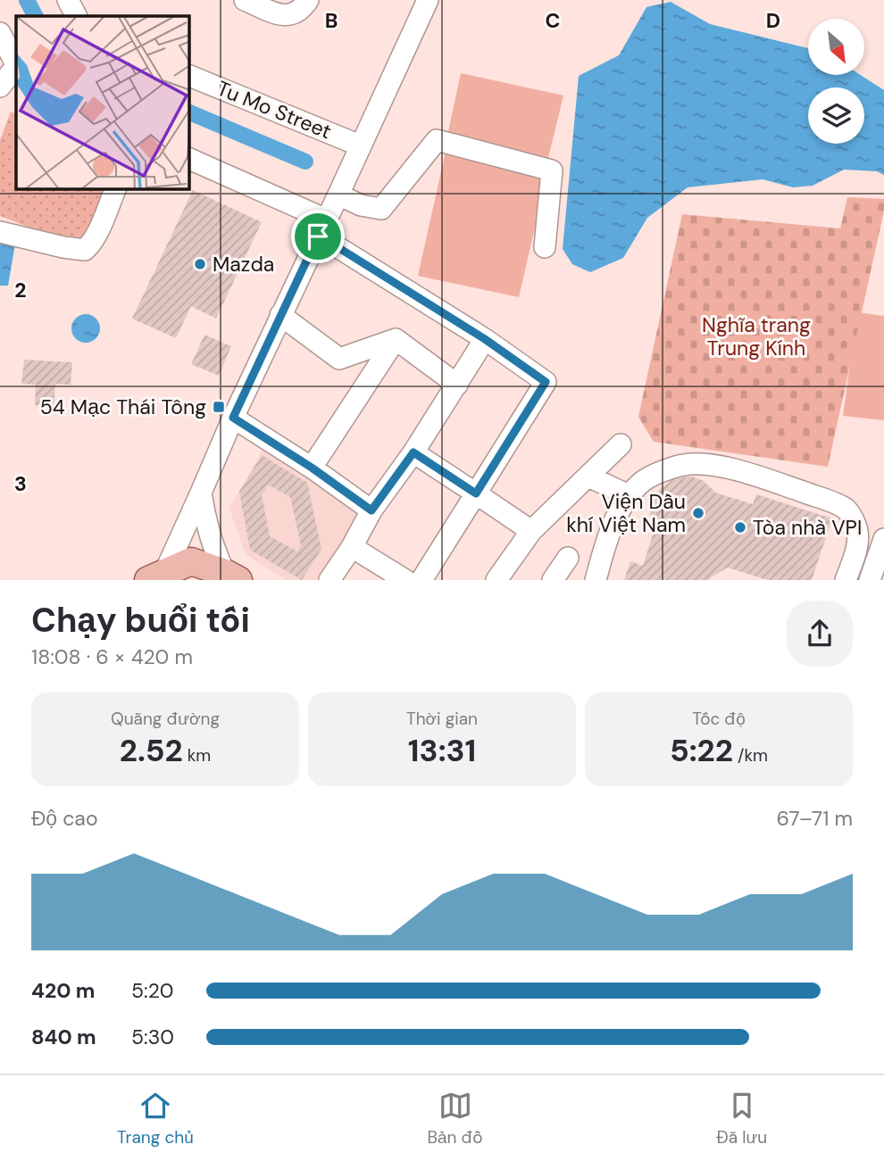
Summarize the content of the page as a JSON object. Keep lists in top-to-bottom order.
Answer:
{
  "streets": {
    "street": ["Tu Mo Street"]
  },
  "parks": ["Nghĩa trang Trung Kính"],
  "places": {
    "other": ["Mazda", "Viện Dầu khí Việt Nam", "Tòa nhà VPI"],
    "transit": ["54 Mạc Thái Tông"]
  },
  "north": "bottom right",
  "page": {
    "heading": ["Chạy buổi tối", "18:08 · 6 × 420 m"],
    "stats": [
      ["Quãng đường", "2.52 km"],
      ["Thời gian", "13:31"],
      ["Tốc độ", "5:22 /km"]
    ],
    "chart": ["Độ cao", "67–71 m"],
    "list": [
      {
        "name": "420 m",
        "note": "5:20"
      },
      {
        "name": "840 m",
        "note": "5:30"
      }
    ],
    "tabs": ["Trang chủ", "Bản đồ", "Đã lưu"]
  },
  "grid": {
    "columns": ["B", "C", "D"],
    "rows": ["2", "3"]
  }
}
